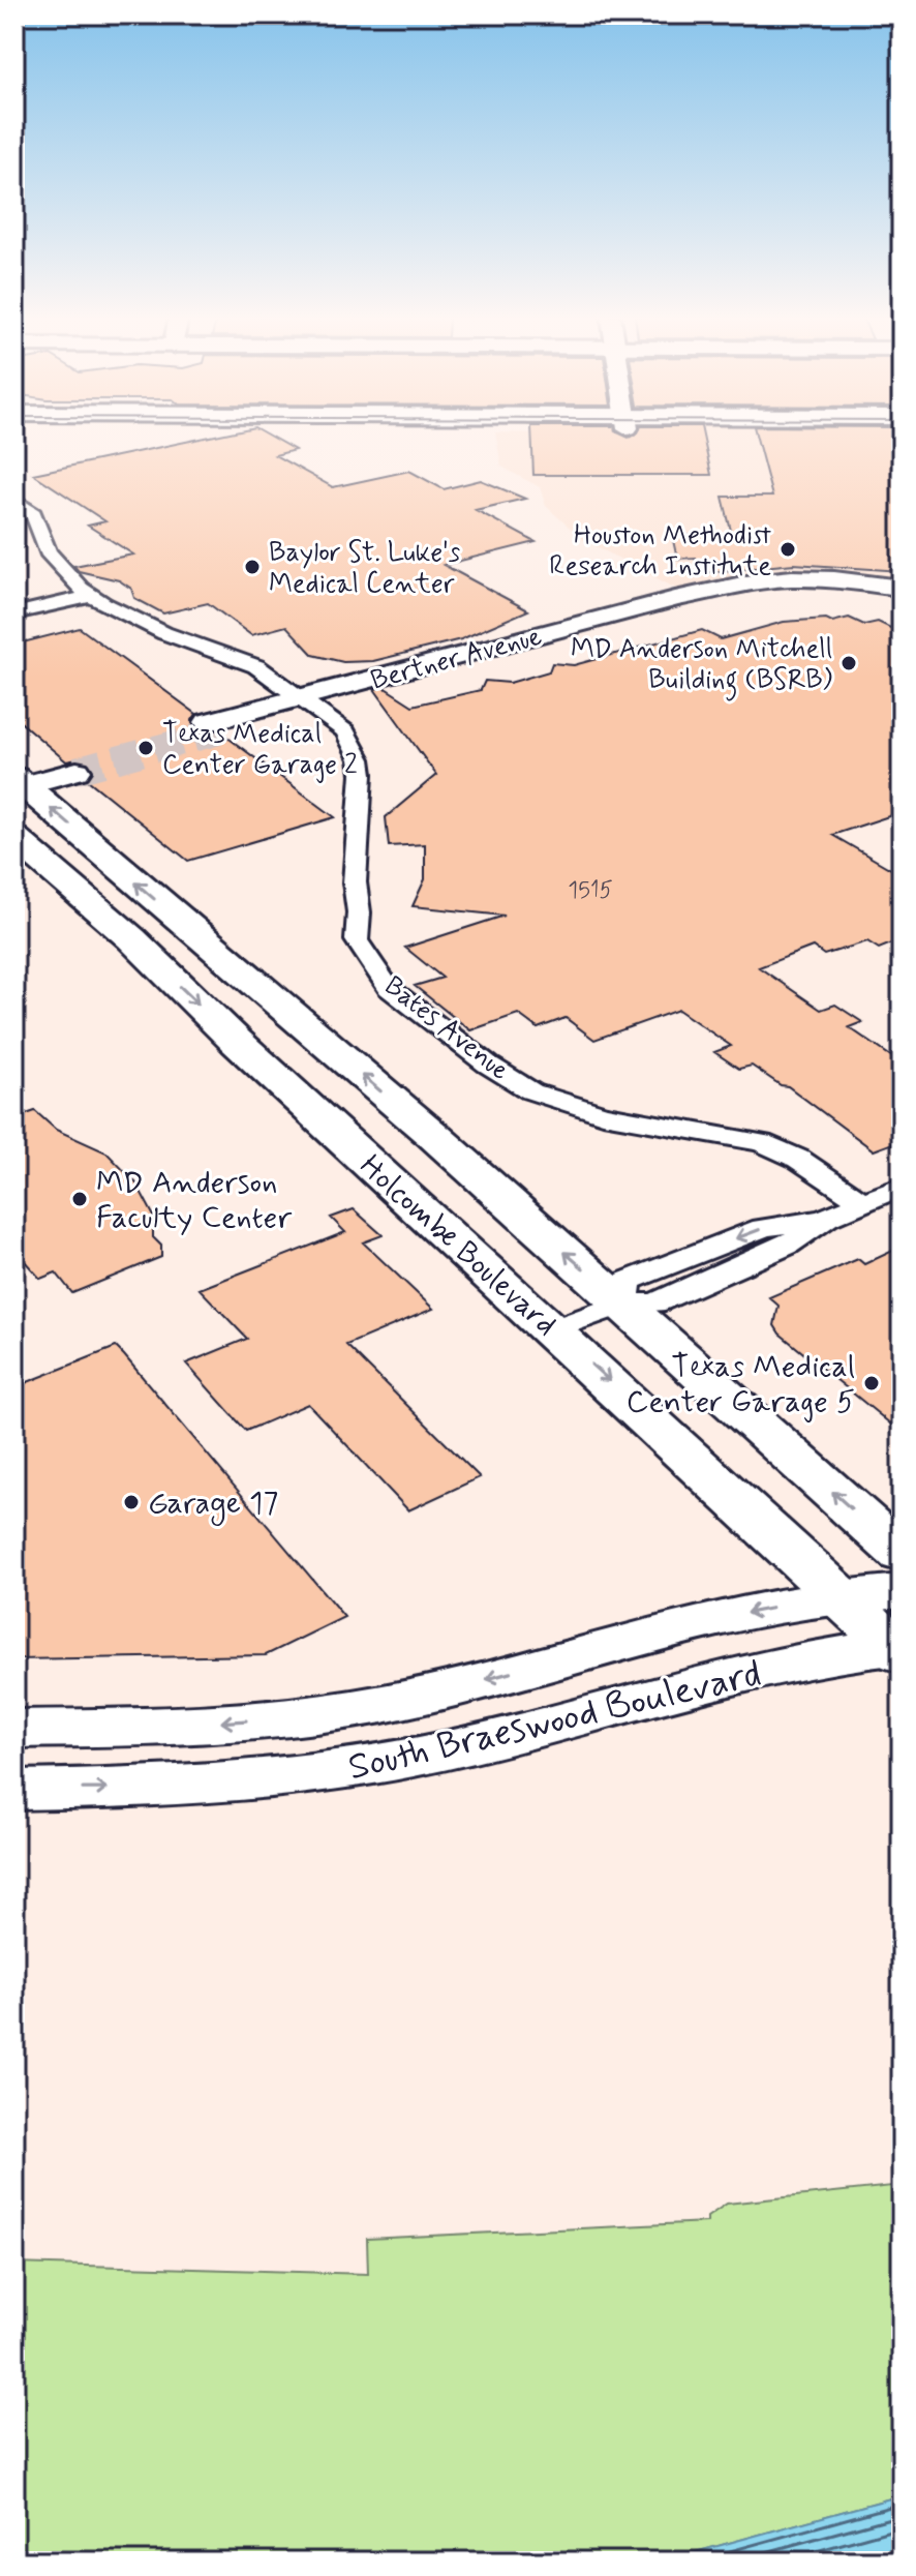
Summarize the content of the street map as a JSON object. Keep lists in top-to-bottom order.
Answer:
{
  "streets": {
    "main road": ["Holcombe Boulevard"],
    "street": ["Bertner Avenue", "Bates Avenue", "South Braeswood Boulevard"]
  },
  "crossings": [
    ["Bertner Avenue", "Bates Avenue"],
    ["Holcombe Boulevard", "South Braeswood Boulevard"]
  ],
  "places": [
    "Houston Methodist Research Institute",
    "Baylor St. Luke's Medical Center",
    "MD Anderson Mitchell Building (BSRB)",
    "Texas Medical Center Garage 2",
    "MD Anderson Faculty Center",
    "Texas Medical Center Garage 5",
    "Garage 17"
  ],
  "house_numbers": ["1515"]
}
